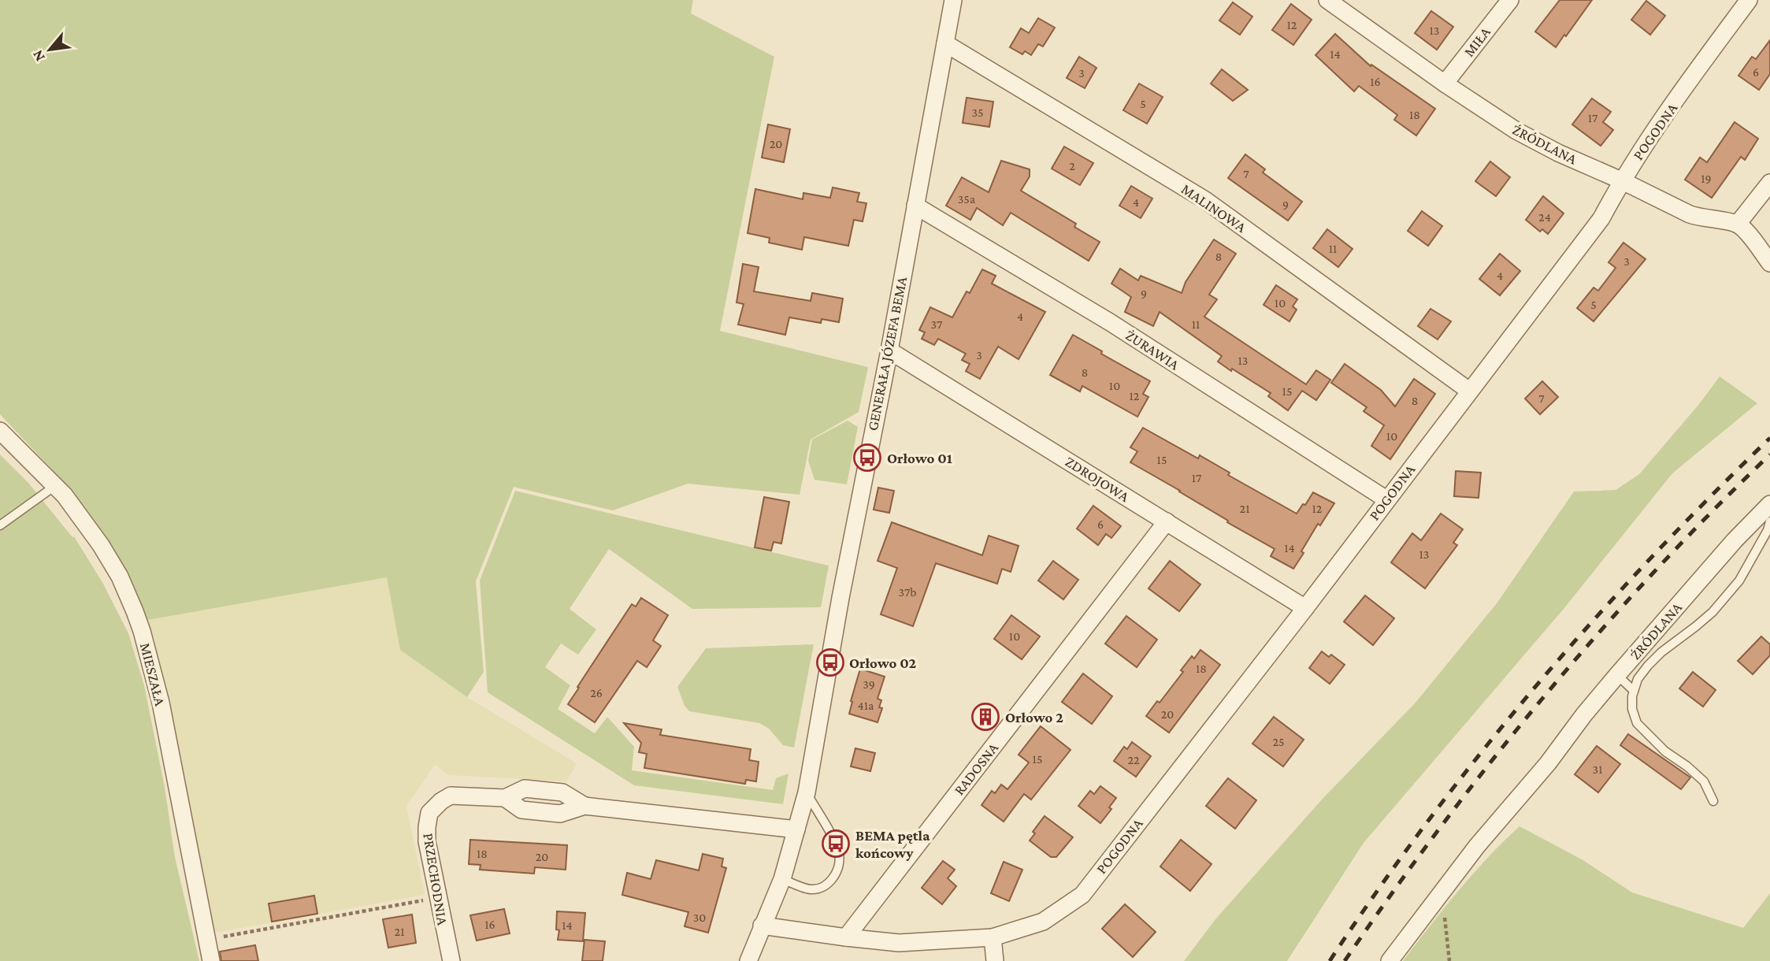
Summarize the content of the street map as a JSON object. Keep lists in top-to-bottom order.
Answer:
{
  "streets": {
    "street": [
      "MIŁA",
      "POGODNA",
      "ŹRÓDLANA",
      "MALINOWA",
      "ŻURAWIA",
      "GENERAŁA JÓZEFA BEMA",
      "ZDROJOWA",
      "MIESZAŁA",
      "RADOSNA",
      "PRZECHODNIA"
    ]
  },
  "crossings": [
    ["MIŁA", "ŹRÓDLANA"],
    ["POGODNA", "ŹRÓDLANA"],
    ["POGODNA", "MALINOWA"],
    ["POGODNA", "ŻURAWIA"],
    ["POGODNA", "GENERAŁA JÓZEFA BEMA"],
    ["POGODNA", "ZDROJOWA"],
    ["POGODNA", "RADOSNA"],
    ["MALINOWA", "GENERAŁA JÓZEFA BEMA"],
    ["ŻURAWIA", "GENERAŁA JÓZEFA BEMA"],
    ["GENERAŁA JÓZEFA BEMA", "ZDROJOWA"],
    ["GENERAŁA JÓZEFA BEMA", "PRZECHODNIA"],
    ["ZDROJOWA", "RADOSNA"]
  ],
  "places": {
    "bus stop": ["Orłowo 01", "Orłowo 02", "BEMA pętla końcowy"],
    "building": ["Orłowo 2"]
  },
  "house_numbers": [
    "12",
    "13",
    "14",
    "6",
    "3",
    "16",
    "5",
    "35",
    "18",
    "17",
    "20",
    "2",
    "7",
    "19",
    "35a",
    "4",
    "9",
    "24",
    "11",
    "8",
    "3",
    "4",
    "9",
    "10",
    "5",
    "4",
    "37",
    "11",
    "3",
    "13",
    "8",
    "10",
    "15",
    "12",
    "7",
    "8",
    "10",
    "15",
    "17",
    "21",
    "12",
    "6",
    "14",
    "13",
    "37b",
    "10",
    "18",
    "39",
    "26",
    "41a",
    "20",
    "25",
    "15",
    "22",
    "31",
    "18",
    "20",
    "30",
    "16",
    "14",
    "21"
  ],
  "north": "bottom left"
}
